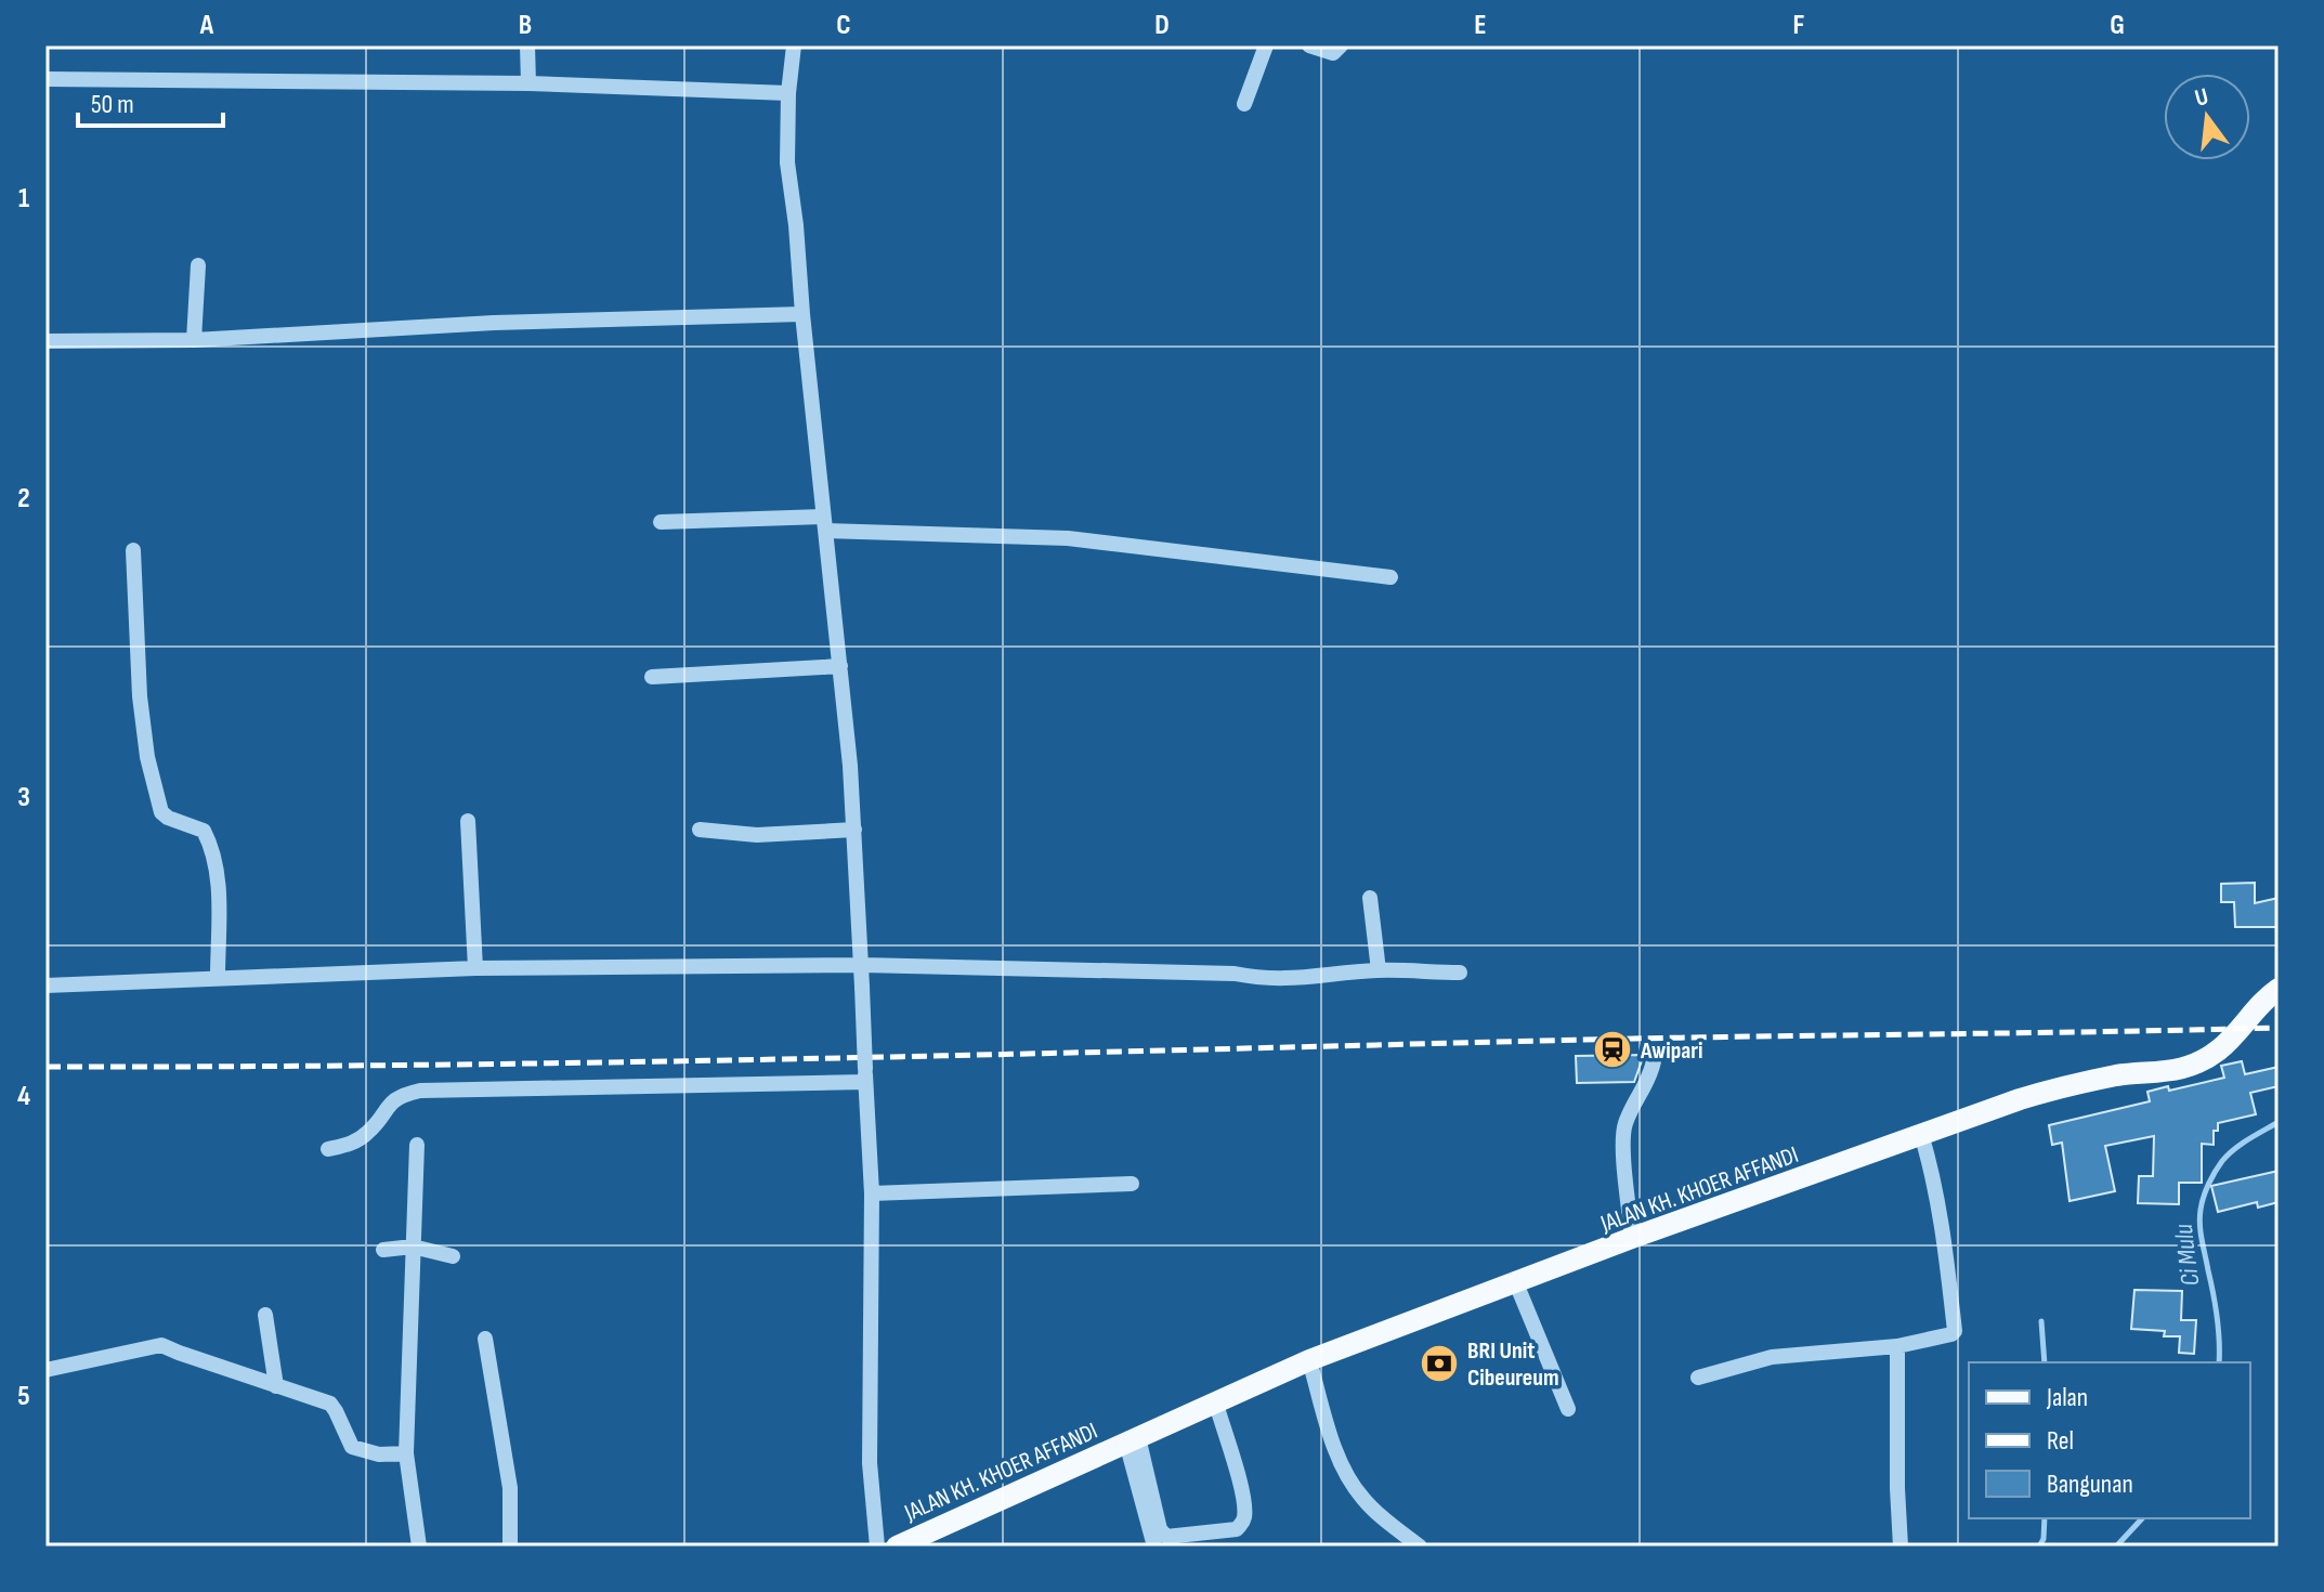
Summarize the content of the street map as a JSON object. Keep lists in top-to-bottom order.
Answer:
{
  "streets": {
    "main road": ["JALAN KH. KHOER AFFANDI"]
  },
  "water": ["Ci Mulu"],
  "places": {
    "station": ["Awipari"],
    "bank": ["BRI Unit Cibeureum"]
  },
  "legend": ["Jalan", "Rel", "Bangunan"],
  "scale_bar": "50 m",
  "north": "top",
  "grid": {
    "columns": [
      "A",
      "B",
      "C",
      "D",
      "E",
      "F",
      "G"
    ],
    "rows": [
      "1",
      "2",
      "3",
      "4",
      "5"
    ]
  }
}
